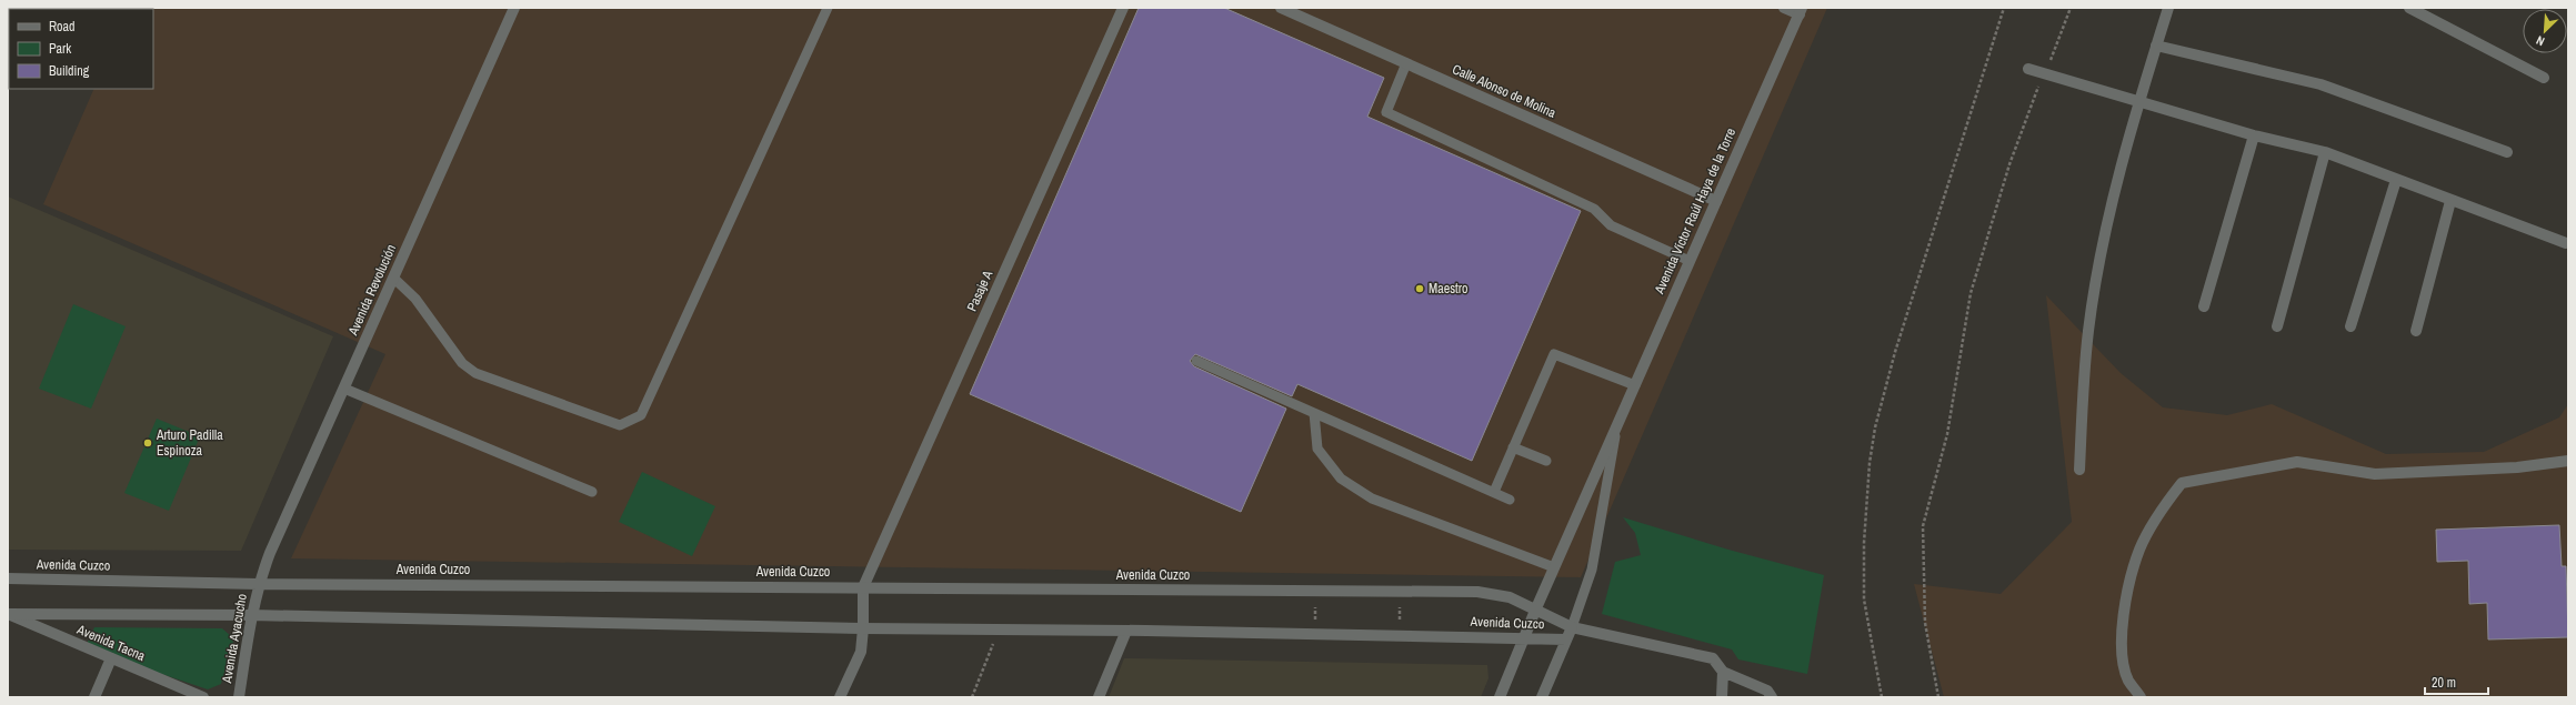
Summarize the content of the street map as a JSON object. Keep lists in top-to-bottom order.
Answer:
{
  "streets": {
    "street": [
      "Calle Alonso de Molina",
      "Avenida Víctor Raúl Haya de la Torre",
      "Avenida Revolución",
      "Pasaje A",
      "Avenida Cuzco",
      "Avenida Ayacucho",
      "Avenida Tacna"
    ]
  },
  "crossings": [
    ["Calle Alonso de Molina", "Avenida Víctor Raúl Haya de la Torre"],
    ["Avenida Víctor Raúl Haya de la Torre", "Avenida Cuzco"],
    ["Avenida Revolución", "Avenida Cuzco"],
    ["Avenida Revolución", "Avenida Ayacucho"],
    ["Pasaje A", "Avenida Cuzco"],
    ["Avenida Cuzco", "Avenida Ayacucho"],
    ["Avenida Cuzco", "Avenida Tacna"]
  ],
  "places": ["Maestro", "Arturo Padilla Espinoza"],
  "legend": ["Road", "Park", "Building"],
  "scale_bar": "20 m",
  "north": "bottom left"
}
